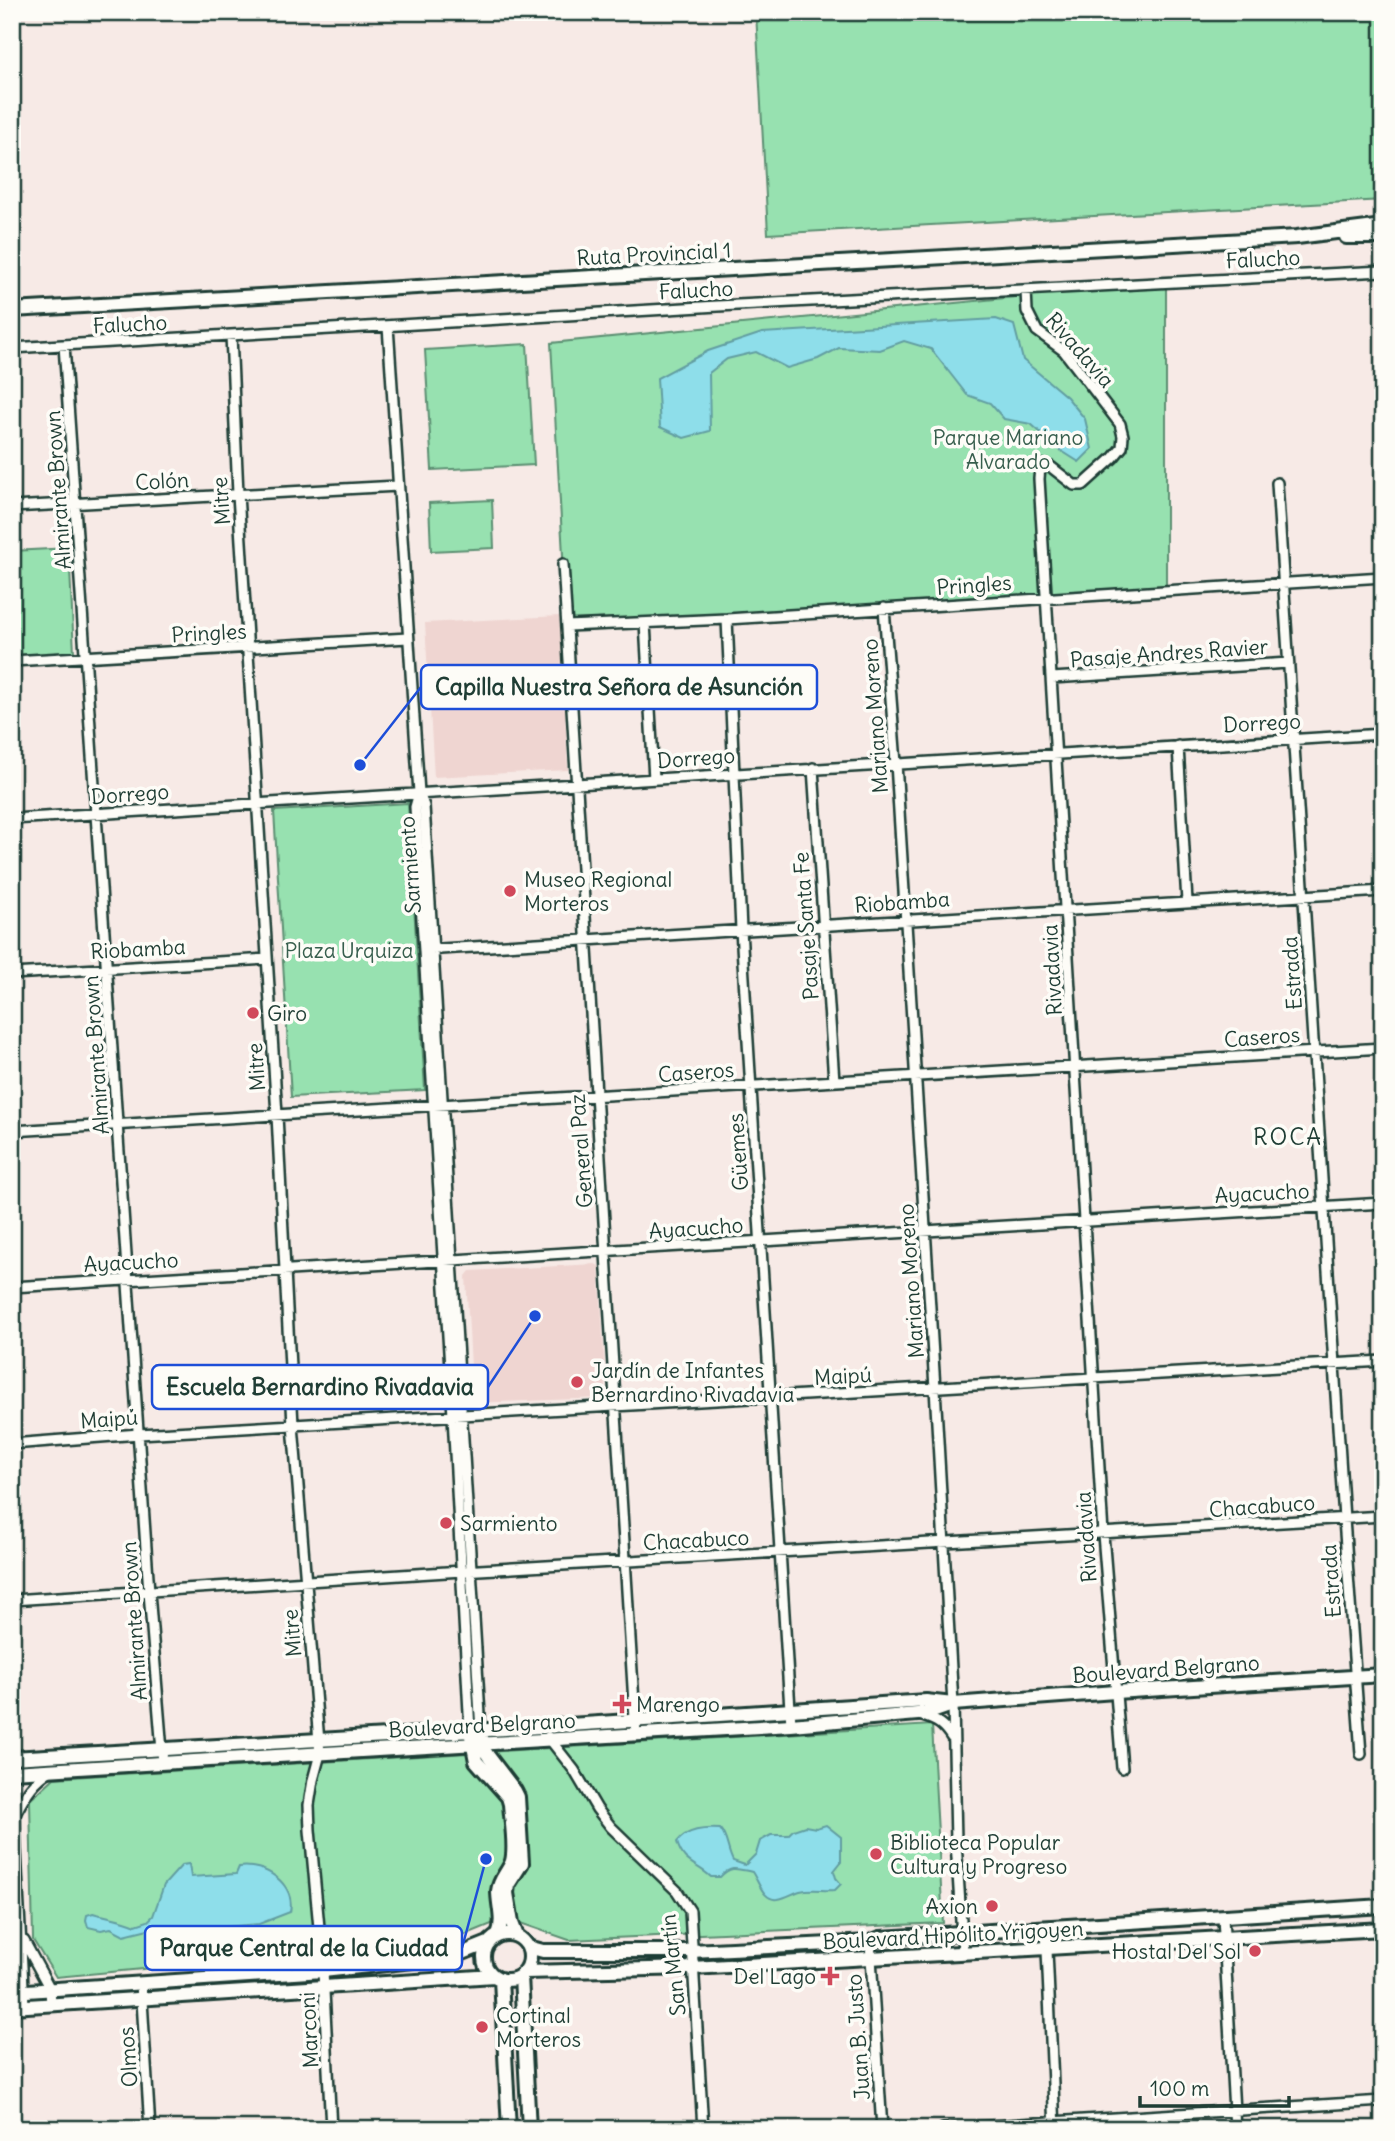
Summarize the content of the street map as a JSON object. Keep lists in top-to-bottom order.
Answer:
{
  "streets": {
    "street": [
      "Ruta Provincial 1",
      "Falucho",
      "Rivadavia",
      "Colón",
      "Almirante Brown",
      "Mitre",
      "Pringles",
      "Pasaje Andres Ravier",
      "Mariano Moreno",
      "Dorrego",
      "Sarmiento",
      "Riobamba",
      "Pasaje Santa Fe",
      "Estrada",
      "Caseros",
      "General Paz",
      "Güemes",
      "Ayacucho",
      "Maipú",
      "Chacabuco",
      "Boulevard Belgrano",
      "Boulevard Hipólito Yrigoyen",
      "San Martín",
      "Marconi",
      "Juan B. Justo",
      "Olmos"
    ]
  },
  "crossings": [
    ["Falucho", "Rivadavia"],
    ["Falucho", "Almirante Brown"],
    ["Falucho", "Mitre"],
    ["Falucho", "Sarmiento"],
    ["Rivadavia", "Pringles"],
    ["Rivadavia", "Pasaje Andres Ravier"],
    ["Rivadavia", "Dorrego"],
    ["Rivadavia", "Riobamba"],
    ["Rivadavia", "Caseros"],
    ["Rivadavia", "Ayacucho"],
    ["Rivadavia", "Maipú"],
    ["Rivadavia", "Chacabuco"],
    ["Rivadavia", "Boulevard Belgrano"],
    ["Colón", "Almirante Brown"],
    ["Colón", "Mitre"],
    ["Colón", "Sarmiento"],
    ["Almirante Brown", "Pringles"],
    ["Almirante Brown", "Dorrego"],
    ["Almirante Brown", "Riobamba"],
    ["Almirante Brown", "Caseros"],
    ["Almirante Brown", "Ayacucho"],
    ["Almirante Brown", "Maipú"],
    ["Almirante Brown", "Chacabuco"],
    ["Almirante Brown", "Boulevard Belgrano"],
    ["Mitre", "Pringles"],
    ["Mitre", "Dorrego"],
    ["Mitre", "Riobamba"],
    ["Mitre", "Caseros"],
    ["Mitre", "Ayacucho"],
    ["Mitre", "Maipú"],
    ["Mitre", "Chacabuco"],
    ["Mitre", "Boulevard Belgrano"],
    ["Mitre", "Marconi"],
    ["Pringles", "Mariano Moreno"],
    ["Pringles", "Sarmiento"],
    ["Pringles", "Estrada"],
    ["Pringles", "General Paz"],
    ["Pringles", "Güemes"],
    ["Pasaje Andres Ravier", "Estrada"],
    ["Mariano Moreno", "Dorrego"],
    ["Mariano Moreno", "Riobamba"],
    ["Mariano Moreno", "Caseros"],
    ["Mariano Moreno", "Ayacucho"],
    ["Mariano Moreno", "Maipú"],
    ["Mariano Moreno", "Chacabuco"],
    ["Mariano Moreno", "Boulevard Belgrano"],
    ["Mariano Moreno", "Boulevard Hipólito Yrigoyen"],
    ["Dorrego", "Sarmiento"],
    ["Dorrego", "Pasaje Santa Fe"],
    ["Dorrego", "Estrada"],
    ["Dorrego", "General Paz"],
    ["Dorrego", "Güemes"],
    ["Sarmiento", "Riobamba"],
    ["Sarmiento", "Caseros"],
    ["Sarmiento", "Ayacucho"],
    ["Sarmiento", "Maipú"],
    ["Sarmiento", "Chacabuco"],
    ["Sarmiento", "Boulevard Belgrano"],
    ["Riobamba", "Pasaje Santa Fe"],
    ["Riobamba", "Estrada"],
    ["Riobamba", "General Paz"],
    ["Riobamba", "Güemes"],
    ["Pasaje Santa Fe", "Caseros"],
    ["Estrada", "Caseros"],
    ["Estrada", "Ayacucho"],
    ["Estrada", "Maipú"],
    ["Estrada", "Chacabuco"],
    ["Estrada", "Boulevard Belgrano"],
    ["Caseros", "General Paz"],
    ["Caseros", "Güemes"],
    ["General Paz", "Ayacucho"],
    ["General Paz", "Maipú"],
    ["General Paz", "Chacabuco"],
    ["General Paz", "Boulevard Belgrano"],
    ["Güemes", "Ayacucho"],
    ["Güemes", "Maipú"],
    ["Güemes", "Chacabuco"],
    ["Güemes", "Boulevard Belgrano"],
    ["Boulevard Belgrano", "San Martín"],
    ["Boulevard Belgrano", "Marconi"],
    ["Boulevard Hipólito Yrigoyen", "San Martín"],
    ["Boulevard Hipólito Yrigoyen", "Juan B. Justo"]
  ],
  "districts": ["ROCA"],
  "parks": ["Parque Mariano Alvarado", "Plaza Urquiza"],
  "places": {
    "other": [
      "Capilla Nuestra Señora de Asunción",
      "Museo Regional Morteros",
      "Giro",
      "Escuela Bernardino Rivadavia",
      "Jardín de Infantes Bernardino Rivadavia",
      "Sarmiento",
      "Biblioteca Popular Cultura y Progreso",
      "Parque Central de la Ciudad",
      "Axion",
      "Hostal Del Sol",
      "Cortinal Morteros"
    ],
    "health": ["Marengo", "Del Lago"]
  },
  "scale_bar": "100 m"
}
